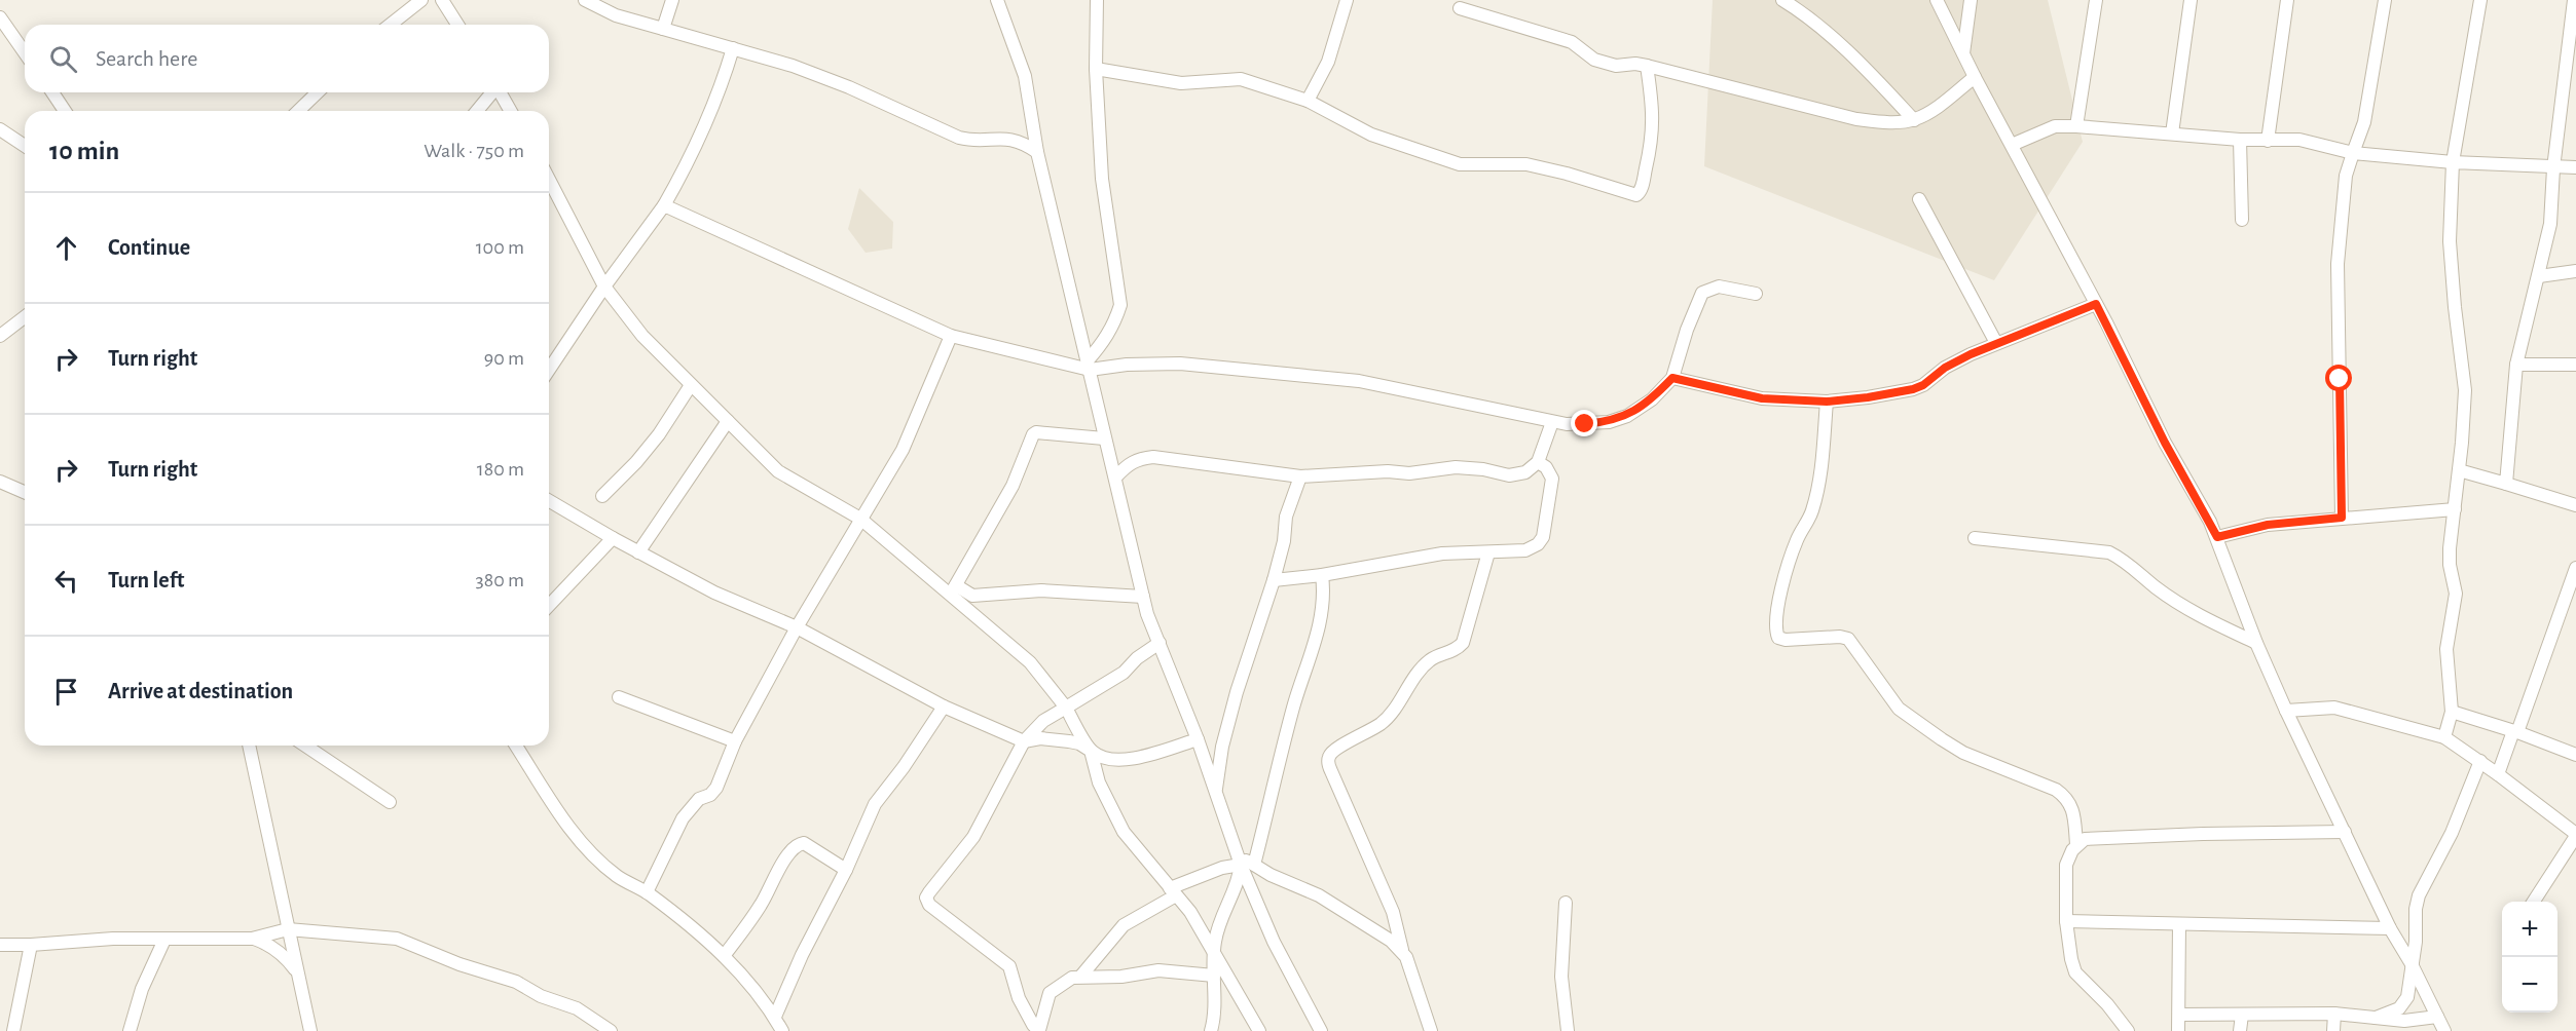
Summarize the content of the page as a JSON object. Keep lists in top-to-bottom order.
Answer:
{
  "page": {
    "search": "Search here",
    "heading": ["10 min", "Walk · 750 m"],
    "list": [
      ["Continue", "100 m"],
      ["Turn right", "90 m"],
      ["Turn right", "180 m"],
      ["Turn left", "380 m"],
      "Arrive at destination"
    ],
    "map_buttons": ["+", "−"]
  }
}
